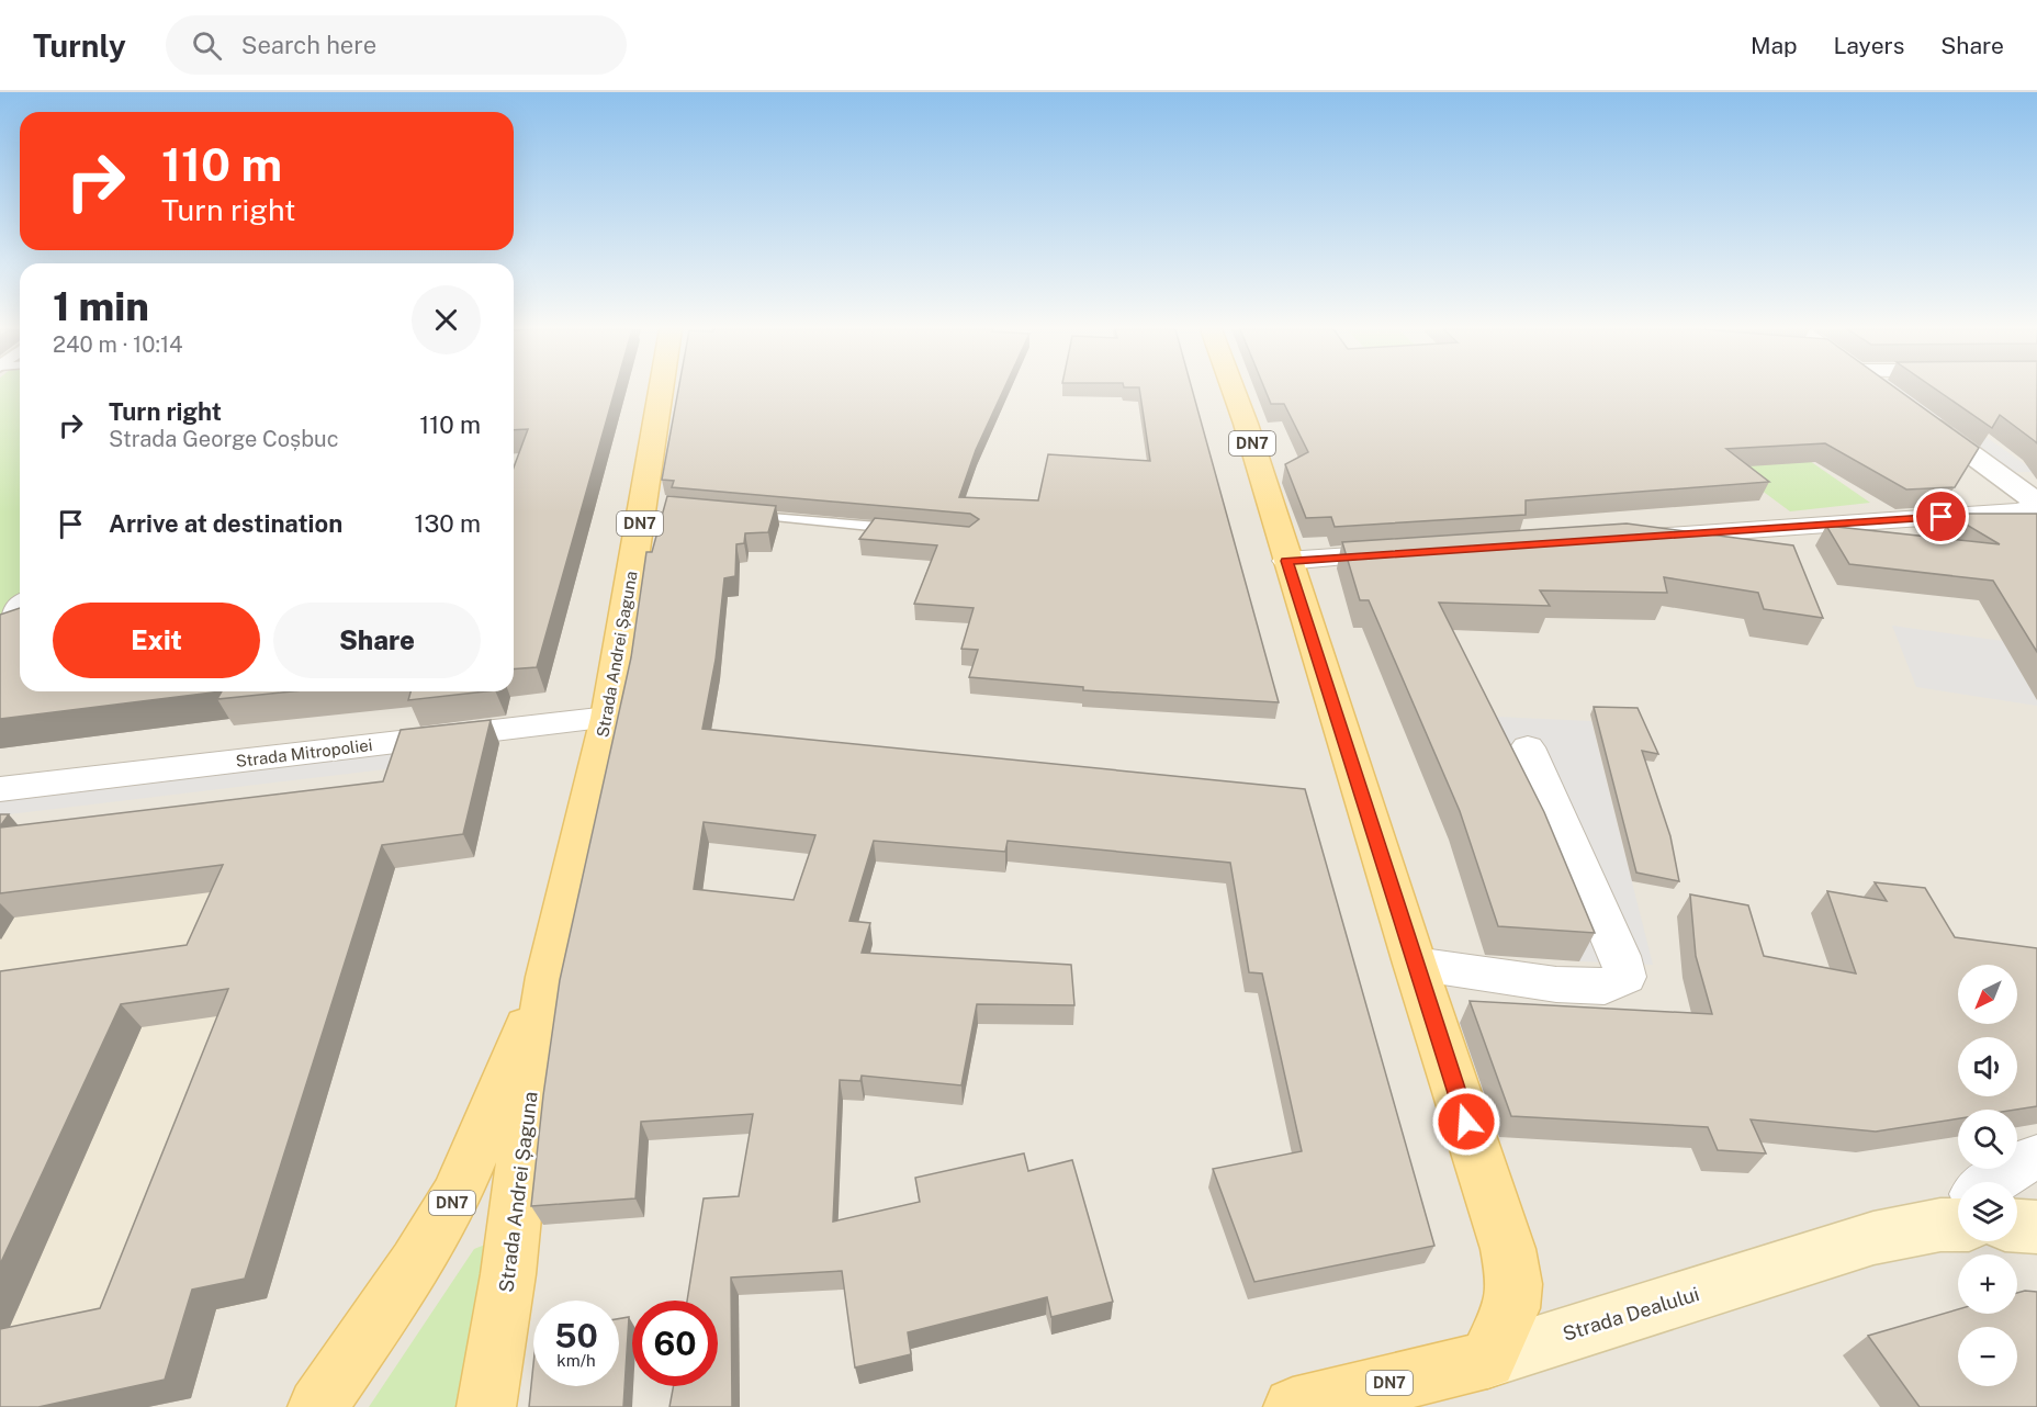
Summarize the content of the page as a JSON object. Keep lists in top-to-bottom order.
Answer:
{
  "streets": {
    "main road": ["DN7", "Strada Andrei Șaguna", "Strada Dealului"],
    "street": ["Strada Mitropoliei"]
  },
  "crossings": [
    ["DN7", "Strada Dealului"],
    ["Strada Andrei Șaguna", "Strada Mitropoliei"]
  ],
  "north": "bottom left",
  "page": {
    "header": "Turnly",
    "search": "Search here",
    "nav": ["Map", "Layers", "Share"],
    "turn": ["110 m", "Turn right"],
    "heading": ["1 min", "240 m · 10:14"],
    "list": [
      {
        "name": "Turn right",
        "note": "Strada George Coșbuc",
        "value": "110 m"
      },
      {
        "name": "Arrive at destination",
        "value": "130 m"
      }
    ],
    "buttons": ["Exit", "Share"],
    "map_buttons": ["+", "−"],
    "speed": "50 km/h",
    "limit": "60"
  }
}
